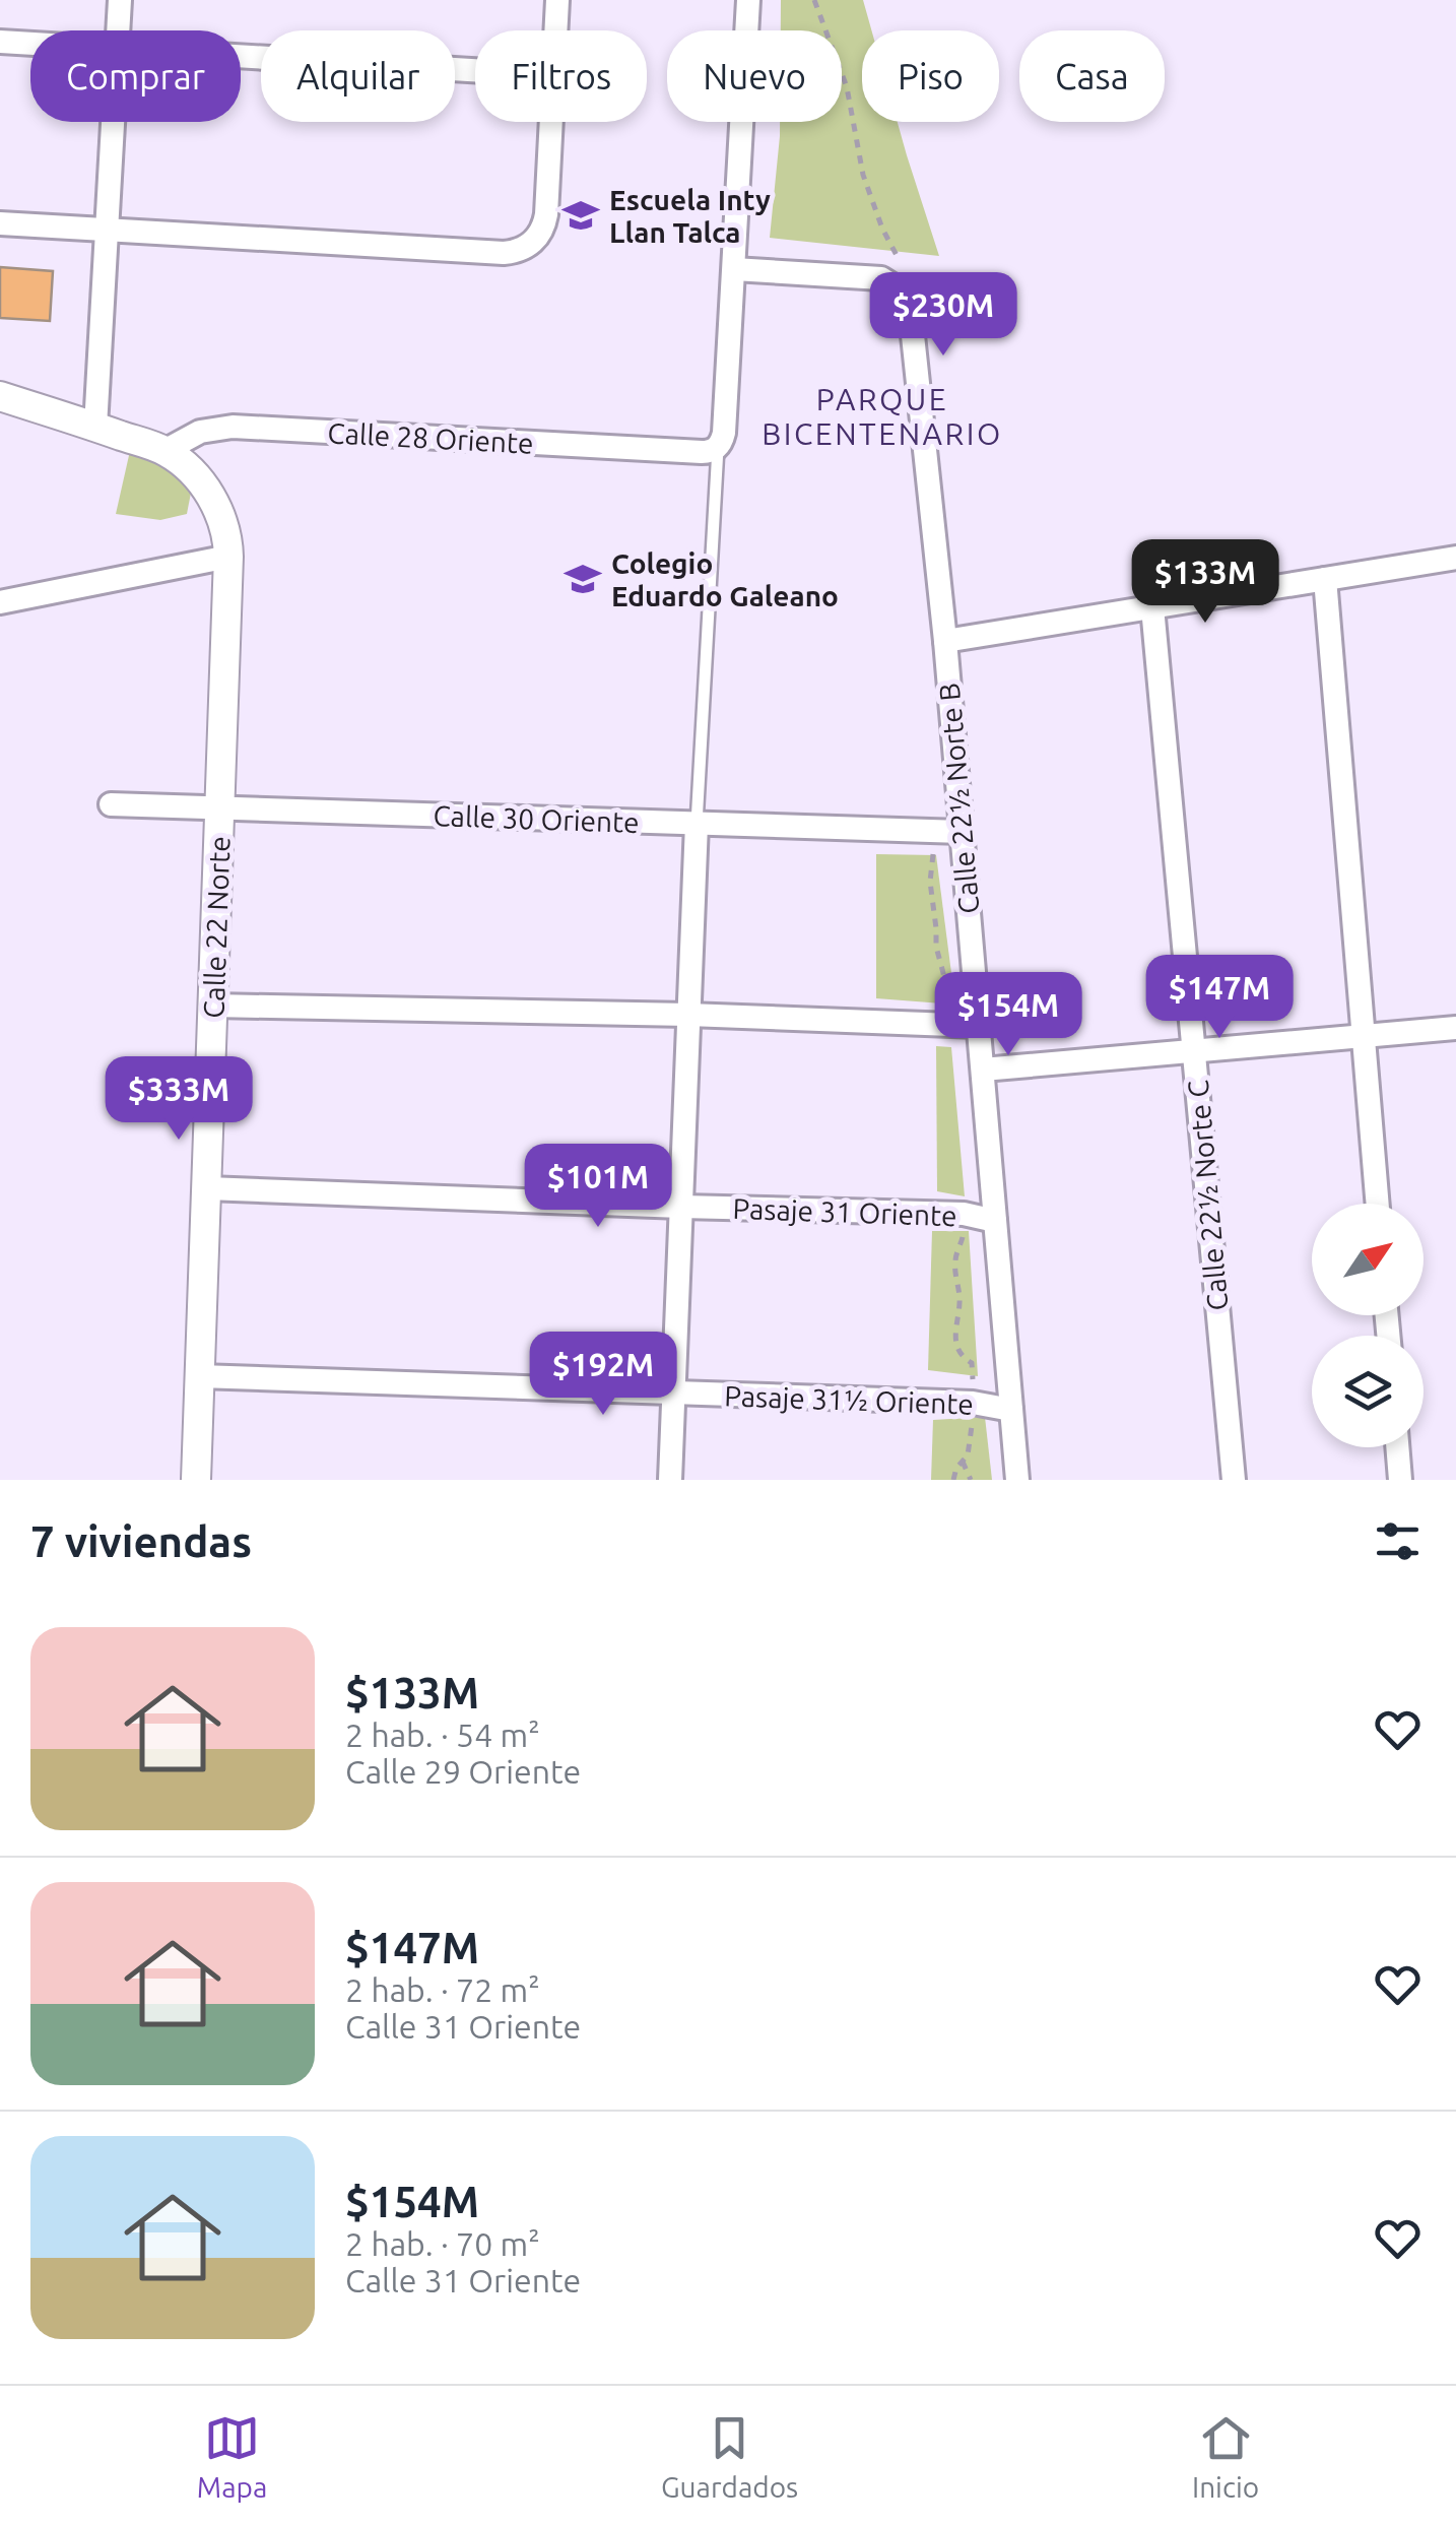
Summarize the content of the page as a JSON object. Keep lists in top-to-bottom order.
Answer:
{
  "streets": {
    "street": [
      "Calle 28 Oriente",
      "Calle 22½ Norte B",
      "Calle 30 Oriente",
      "Calle 22 Norte",
      "Calle 22½ Norte C",
      "Pasaje 31 Oriente",
      "Pasaje 31½ Oriente"
    ]
  },
  "crossings": [
    ["Calle 28 Oriente", "Calle 22 Norte"],
    ["Calle 22½ Norte B", "Calle 30 Oriente"],
    ["Calle 22½ Norte B", "Pasaje 31 Oriente"],
    ["Calle 22½ Norte B", "Pasaje 31½ Oriente"],
    ["Calle 30 Oriente", "Calle 22 Norte"],
    ["Calle 22 Norte", "Pasaje 31 Oriente"],
    ["Calle 22 Norte", "Pasaje 31½ Oriente"]
  ],
  "districts": ["PARQUE BICENTENARIO"],
  "places": {
    "school or university": ["Escuela Inty Llan Talca", "Colegio Eduardo Galeano"]
  },
  "north": "top right",
  "page": {
    "chip": [
      "Comprar",
      "Alquilar",
      "Filtros",
      "Nuevo",
      "Piso",
      "Casa"
    ],
    "price": [
      "$230M",
      "$133M",
      "$147M",
      "$154M",
      "$333M",
      "$101M",
      "$192M"
    ],
    "heading": "7 viviendas",
    "list": [
      {
        "name": "$133M",
        "note": "2 hab. · 54 m² · Calle 29 Oriente"
      },
      {
        "name": "$147M",
        "note": "2 hab. · 72 m² · Calle 31 Oriente"
      },
      {
        "name": "$154M",
        "note": "2 hab. · 70 m² · Calle 31 Oriente"
      }
    ],
    "tabs": ["Mapa", "Guardados", "Inicio"]
  }
}
